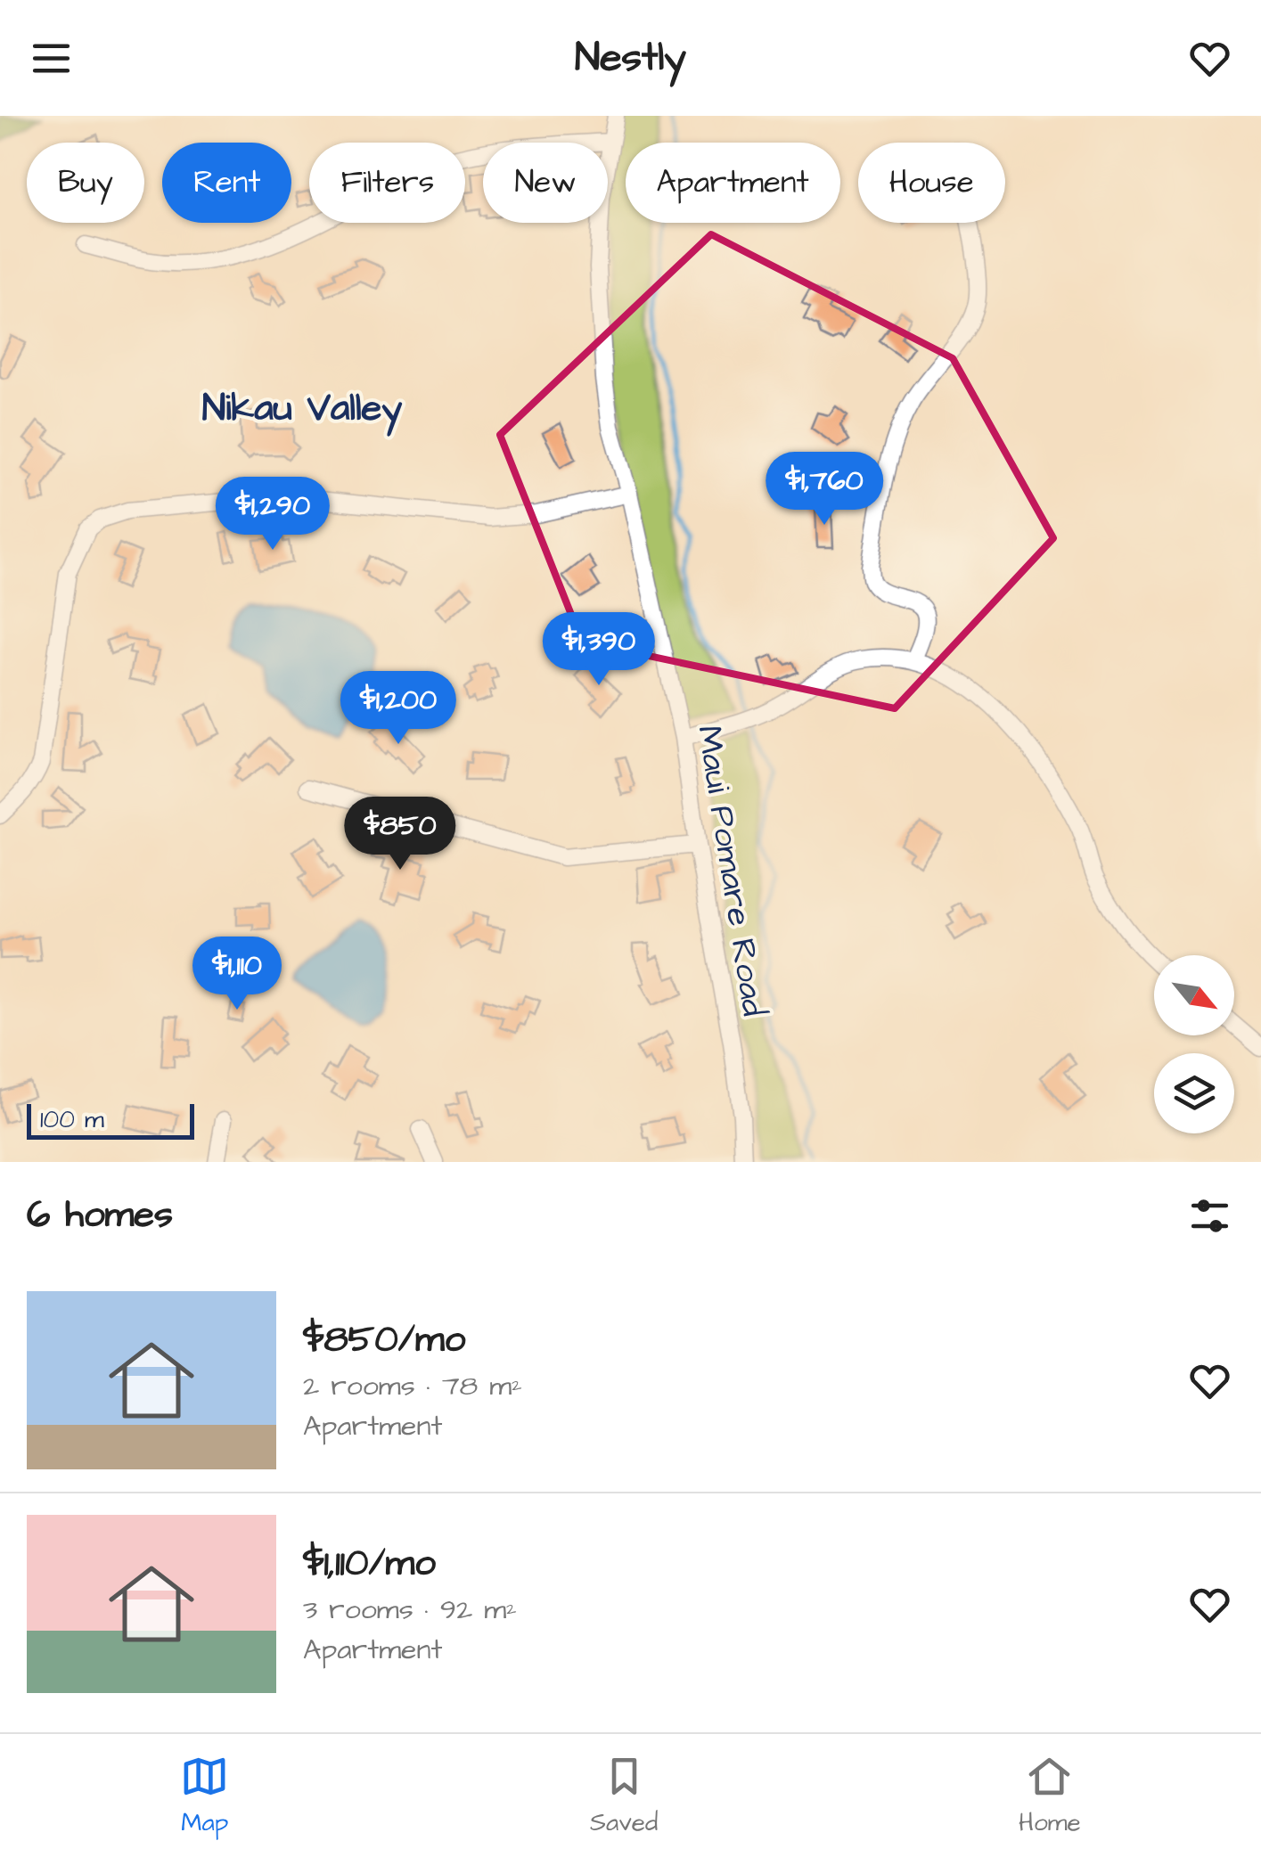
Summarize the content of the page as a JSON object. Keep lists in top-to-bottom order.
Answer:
{
  "streets": {
    "street": ["Maui Pomare Road"]
  },
  "districts": ["Nikau Valley"],
  "scale_bar": "100 m",
  "north": "bottom right",
  "page": {
    "header": "Nestly",
    "chip": [
      "Buy",
      "Rent",
      "Filters",
      "New",
      "Apartment",
      "House"
    ],
    "price": [
      "$1,760",
      "$1,290",
      "$1,390",
      "$1,200",
      "$850",
      "$1,110"
    ],
    "scale": "100 m",
    "heading": "6 homes",
    "list": [
      {
        "name": "$850/mo",
        "note": "2 rooms · 78 m² · Apartment"
      },
      {
        "name": "$1,110/mo",
        "note": "3 rooms · 92 m² · Apartment"
      }
    ],
    "tabs": ["Map", "Saved", "Home"]
  }
}
